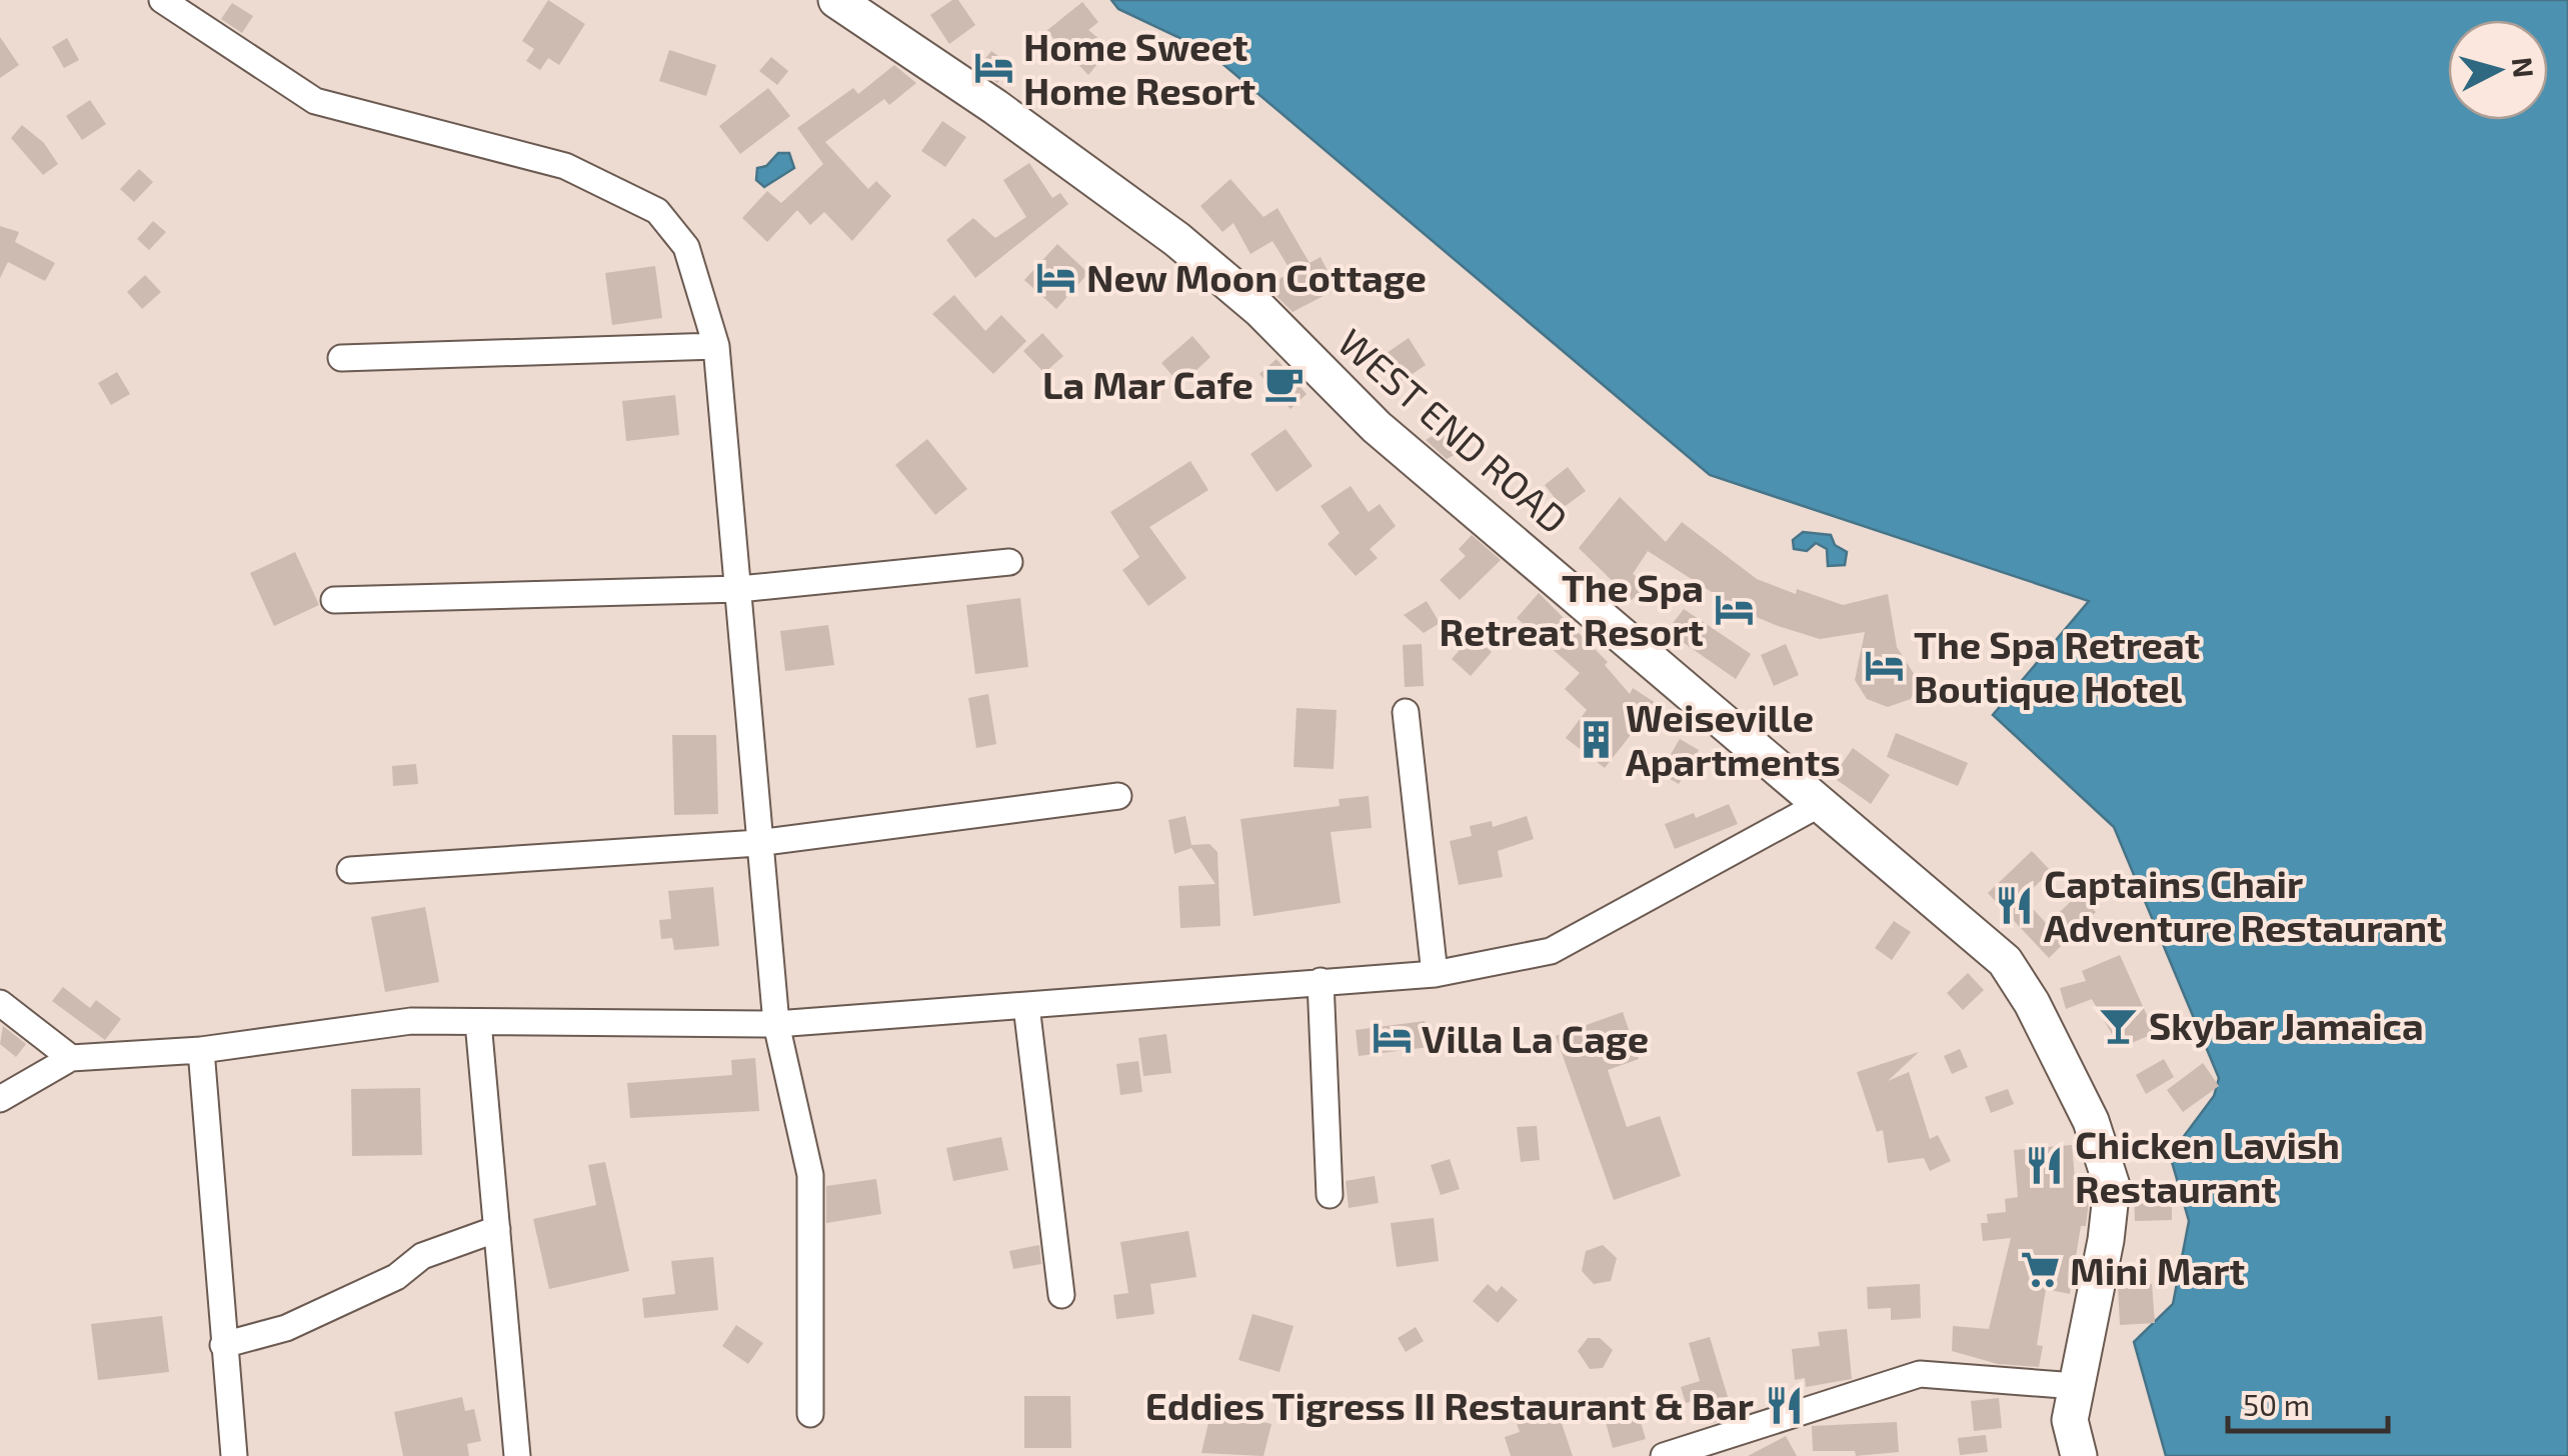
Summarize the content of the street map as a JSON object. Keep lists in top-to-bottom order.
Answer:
{
  "streets": {
    "main road": ["WEST END ROAD"]
  },
  "places": {
    "hotel": [
      "Home Sweet Home Resort",
      "New Moon Cottage",
      "The Spa Retreat Resort",
      "The Spa Retreat Boutique Hotel",
      "Villa La Cage"
    ],
    "cafe": ["La Mar Cafe"],
    "building": ["Weiseville Apartments"],
    "restaurant": ["Captains Chair Adventure Restaurant", "Chicken Lavish Restaurant", "Eddies Tigress II Restaurant & Bar"],
    "bar": ["Skybar Jamaica"],
    "supermarket": ["Mini Mart"]
  },
  "scale_bar": "50 m",
  "north": "right"
}
